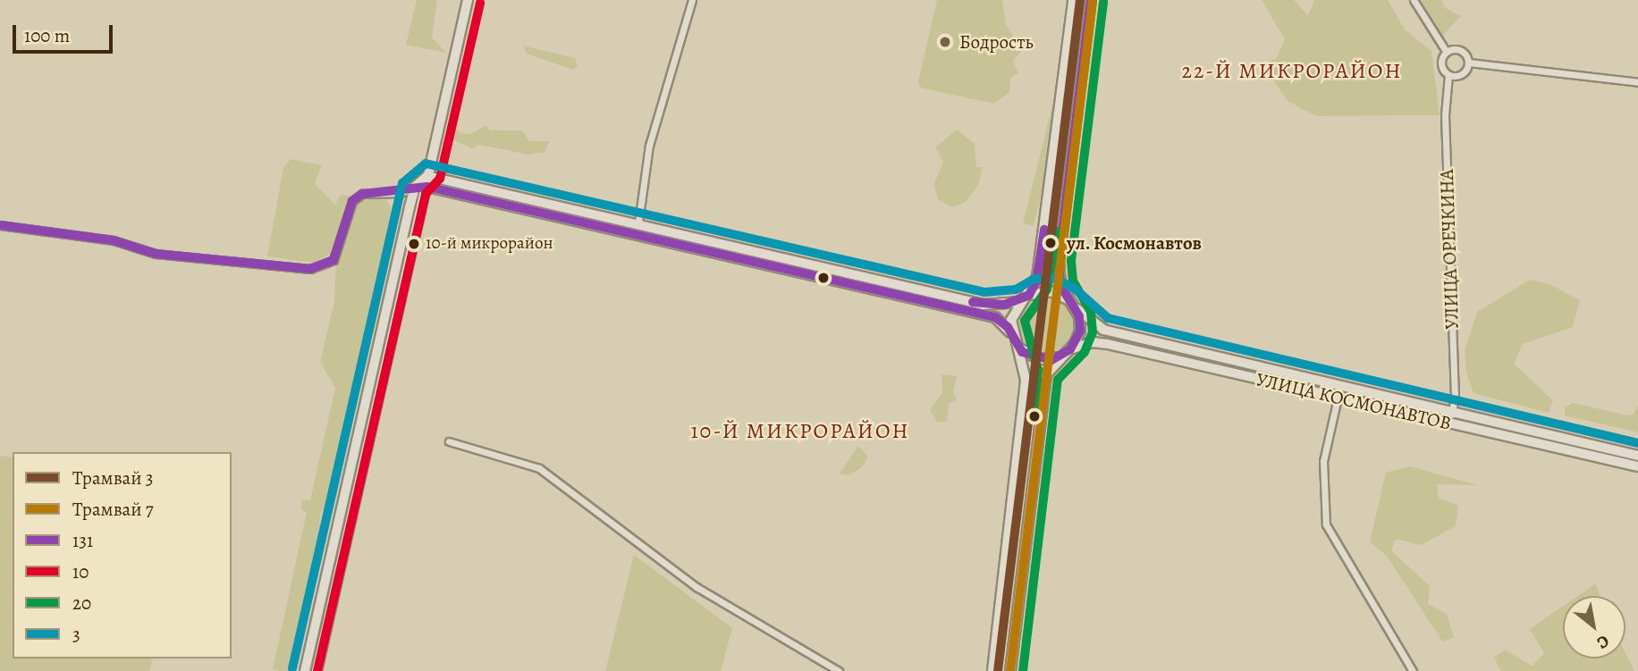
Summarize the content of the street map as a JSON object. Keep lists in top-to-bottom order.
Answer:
{
  "streets": {
    "street": ["УЛИЦА ОРЕЧКИНА", "УЛИЦА КОСМОНАВТОВ"]
  },
  "crossings": [
    ["УЛИЦА ОРЕЧКИНА", "УЛИЦА КОСМОНАВТОВ"]
  ],
  "districts": ["22-Й МИКРОРАЙОН", "10-Й МИКРОРАЙОН"],
  "places": ["Бодрость", "ул. Космонавтов", "10-й микрорайон"],
  "lines": [
    "tram line 3",
    "transit line 131",
    "tram line 7",
    "transit line 20",
    "transit line 10",
    "transit line 3"
  ],
  "legend": [
    "Трамвай 3",
    "Трамвай 7",
    "131",
    "10",
    "20",
    "3"
  ],
  "scale_bar": "100 m",
  "north": "bottom right"
}
